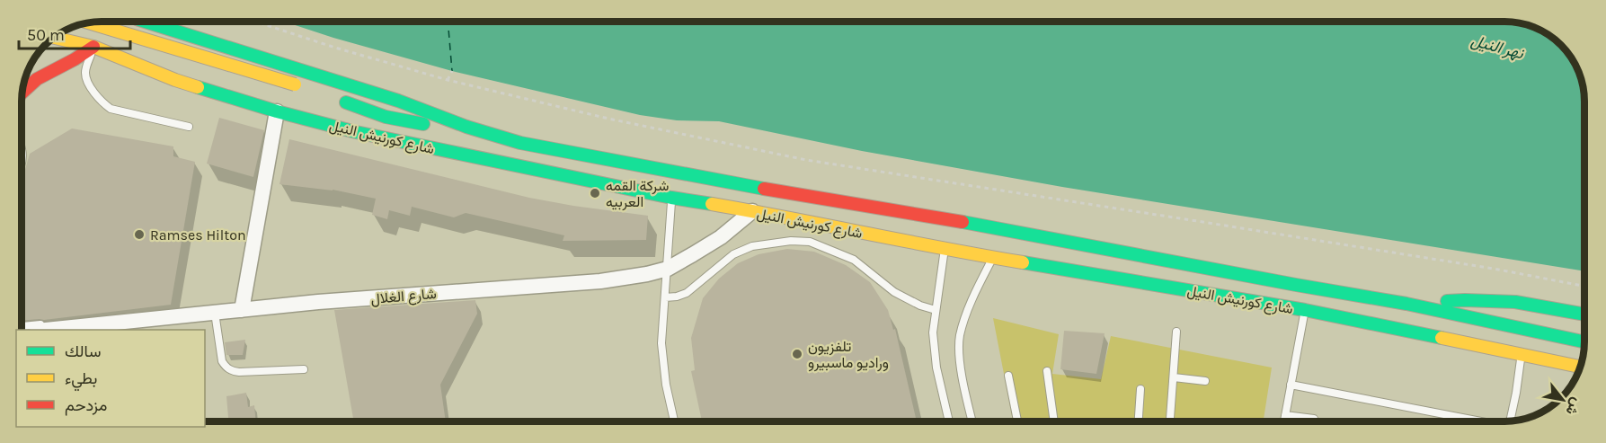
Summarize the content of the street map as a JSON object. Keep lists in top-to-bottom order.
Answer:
{
  "streets": {
    "main road": ["شارع كورنيش النيل"],
    "street": ["شارع الغلال"]
  },
  "crossings": [
    ["شارع كورنيش النيل", "شارع الغلال"]
  ],
  "water": ["نهر النيل"],
  "places": ["شركة القمه العربيه", "Ramses Hilton", "تلفزيون وراديو ماسبيرو"],
  "legend": ["سالك", "بطيء", "مزدحم"],
  "scale_bar": "50 m",
  "north": "bottom right"
}
